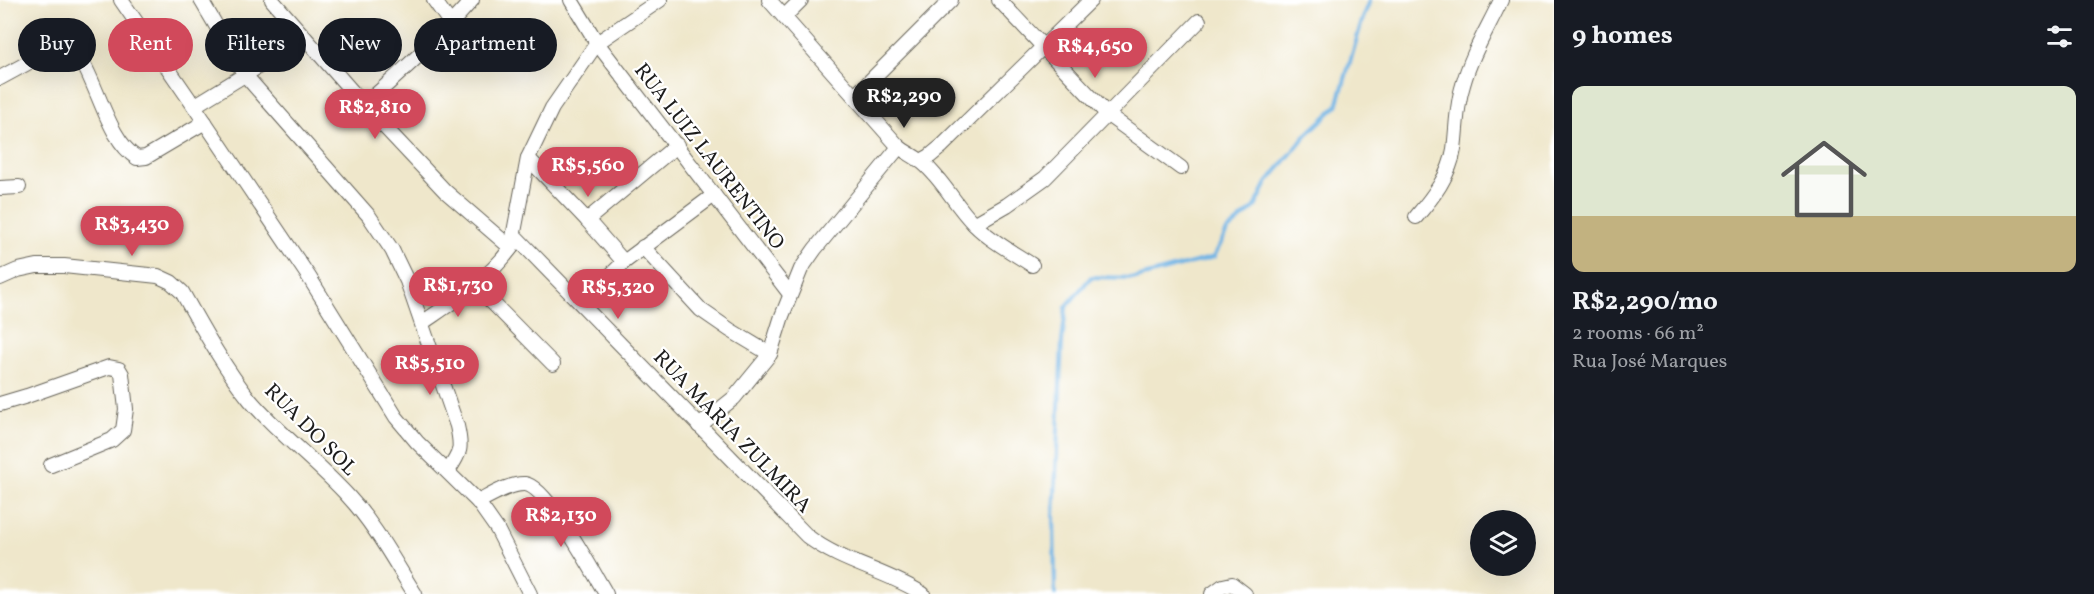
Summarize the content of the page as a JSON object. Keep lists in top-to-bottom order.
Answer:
{
  "streets": {
    "street": ["RUA LUIZ LAURENTINO", "RUA DO SOL", "RUA MARIA ZULMIRA"]
  },
  "page": {
    "heading": "9 homes",
    "chip": [
      "Buy",
      "Rent",
      "Filters",
      "New",
      "Apartment"
    ],
    "price": [
      "R$4,650",
      "R$2,290",
      "R$2,810",
      "R$5,560",
      "R$3,430",
      "R$1,730",
      "R$5,320",
      "R$5,510",
      "R$2,130"
    ],
    "list": [
      {
        "name": "R$2,290/mo",
        "note": "2 rooms · 66 m² · Rua José Marques"
      }
    ]
  }
}
